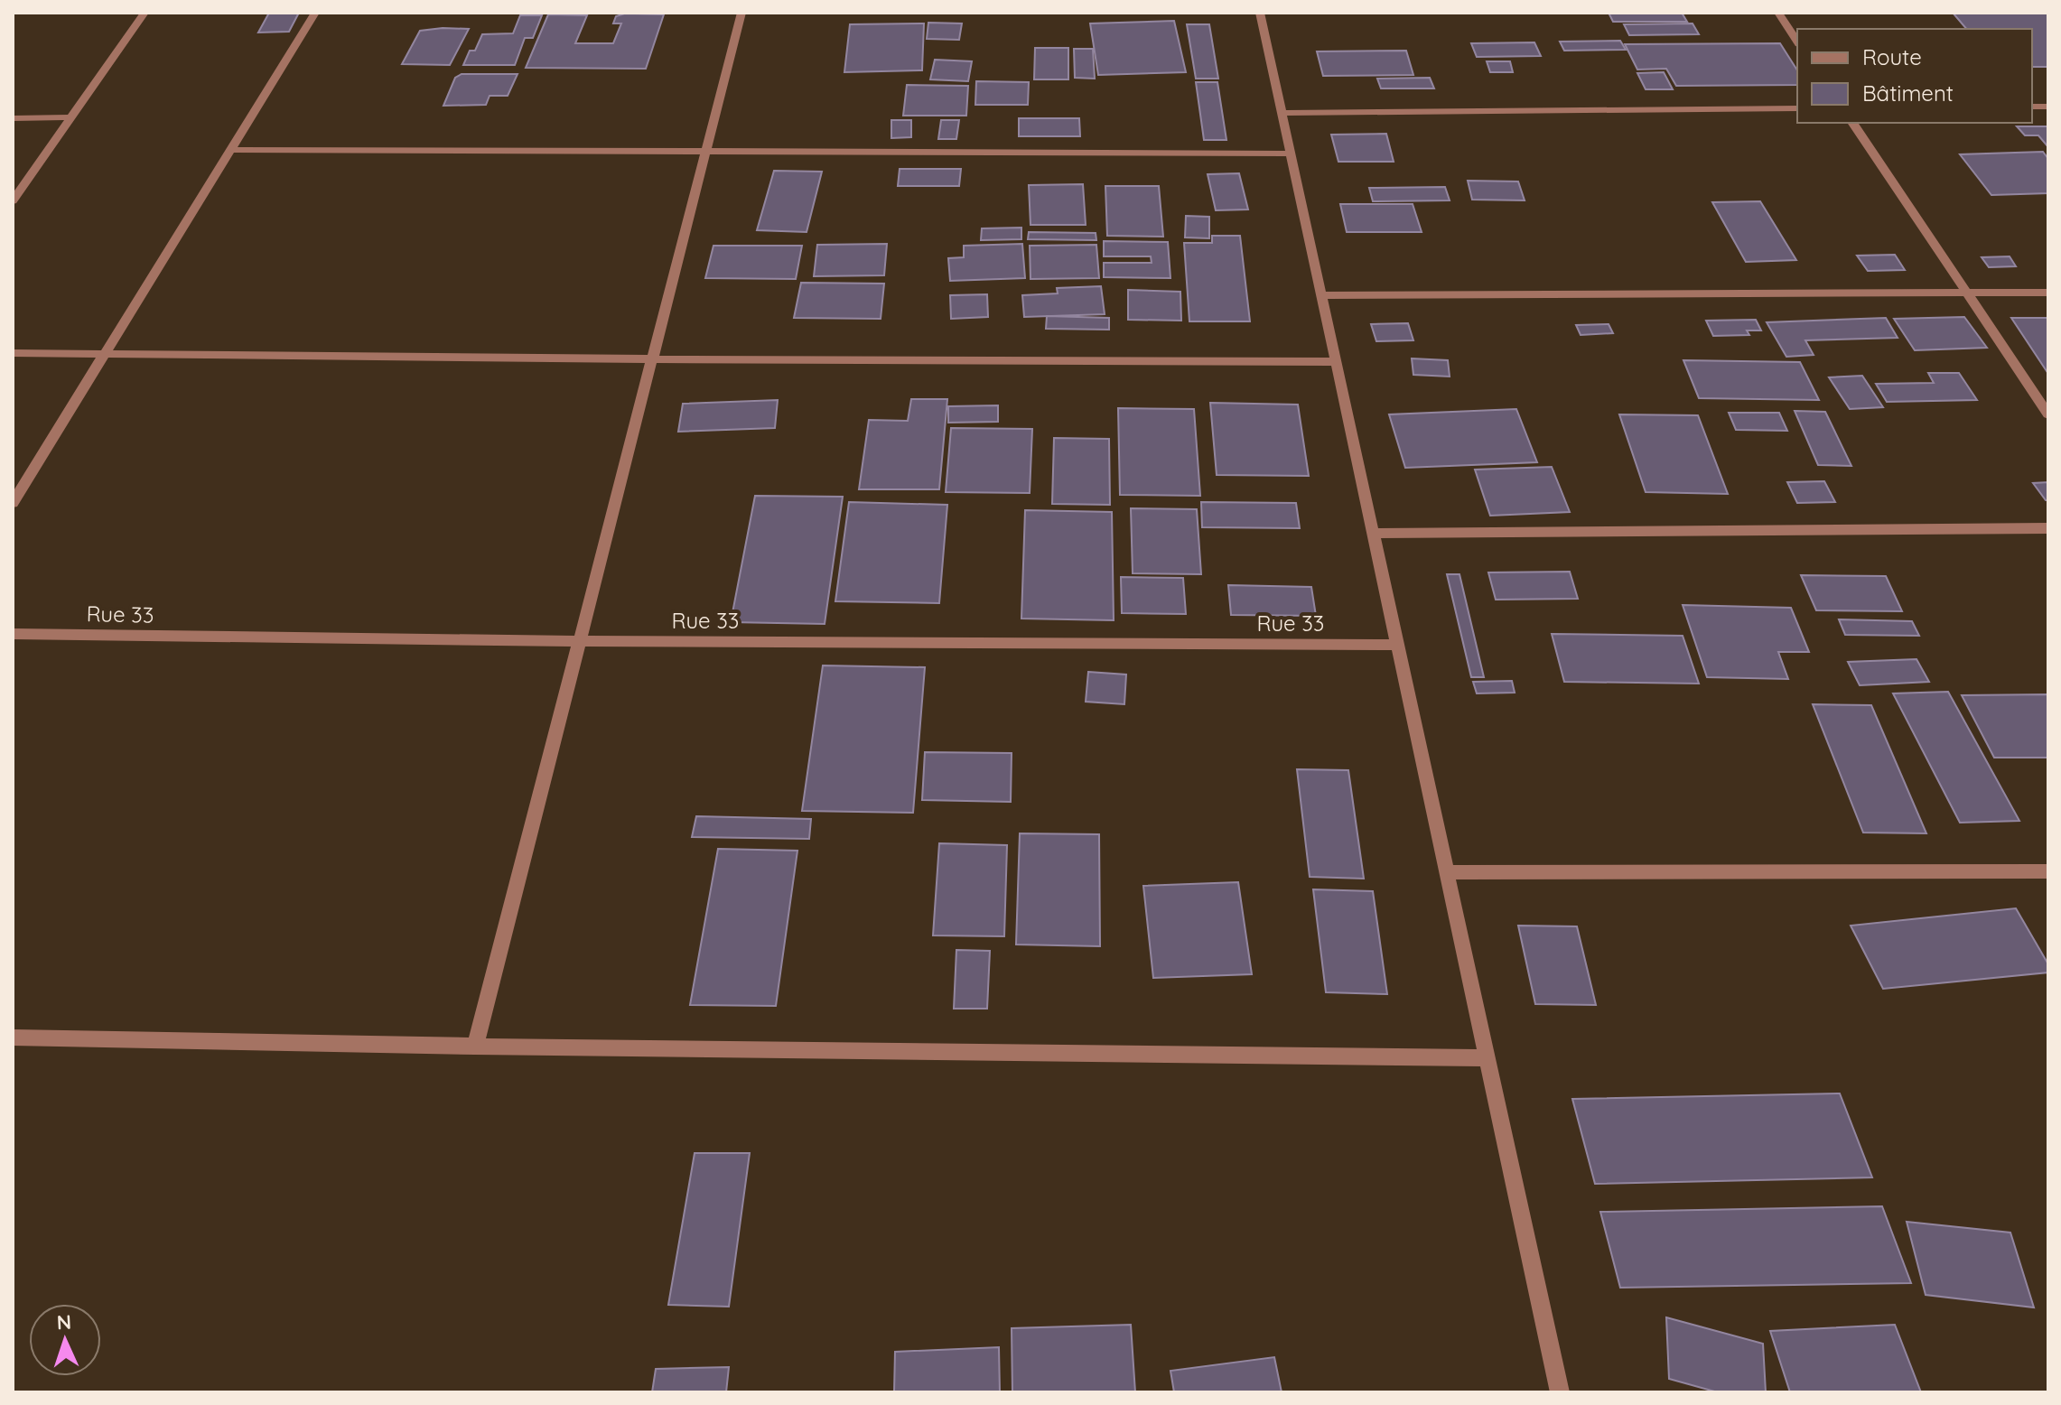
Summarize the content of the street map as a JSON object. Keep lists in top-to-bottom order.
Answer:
{
  "streets": {
    "street": ["Rue 33"]
  },
  "legend": ["Route", "Bâtiment"],
  "north": "top"
}
